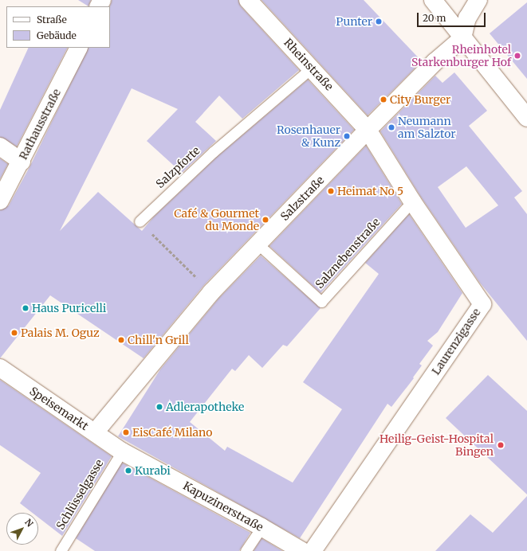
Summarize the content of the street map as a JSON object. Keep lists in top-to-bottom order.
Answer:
{
  "streets": {
    "street": [
      "Rheinstraße",
      "Rathausstraße",
      "Salzstraße",
      "Laurenzigasse",
      "Speisemarkt",
      "Kapuzinerstraße"
    ],
    "lane": ["Salzpforte", "Salznebenstraße", "Schlüsselgasse"]
  },
  "crossings": [
    ["Rheinstraße", "Salzpforte"],
    ["Rheinstraße", "Salzstraße"],
    ["Rheinstraße", "Laurenzigasse"],
    ["Salzstraße", "Salznebenstraße"],
    ["Salzstraße", "Laurenzigasse"],
    ["Salzstraße", "Speisemarkt"],
    ["Salznebenstraße", "Laurenzigasse"],
    ["Speisemarkt", "Kapuzinerstraße"],
    ["Schlüsselgasse", "Kapuzinerstraße"]
  ],
  "places": [
    "Punter",
    "Rheinhotel Starkenburger Hof",
    "City Burger",
    "Neumann am Salztor",
    "Rosenhauer & Kunz",
    "Heimat No 5",
    "Café & Gourmet du Monde",
    "Haus Puricelli",
    "Palais M. Oguz",
    "Chill'n Grill",
    "Adlerapotheke",
    "EisCafé Milano",
    "Heilig-Geist-Hospital Bingen",
    "Kurabi"
  ],
  "legend": ["Straße", "Gebäude"],
  "scale_bar": "20 m",
  "north": "top right"
}
